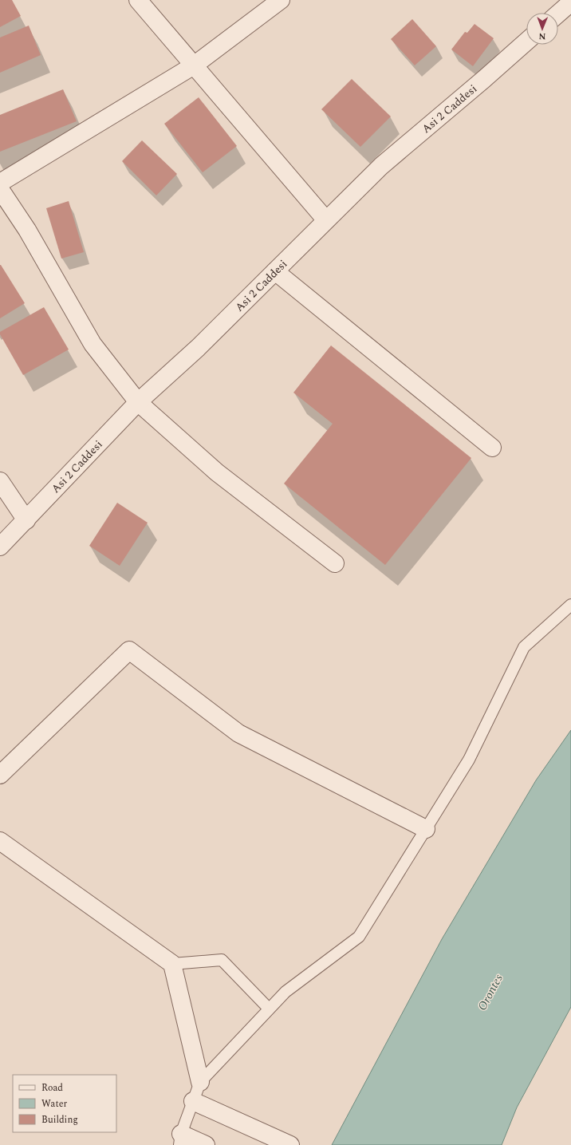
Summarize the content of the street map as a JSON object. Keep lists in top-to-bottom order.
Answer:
{
  "streets": {
    "street": ["Asi 2 Caddesi"]
  },
  "water": ["Orontes"],
  "legend": ["Road", "Water", "Building"],
  "north": "bottom"
}
